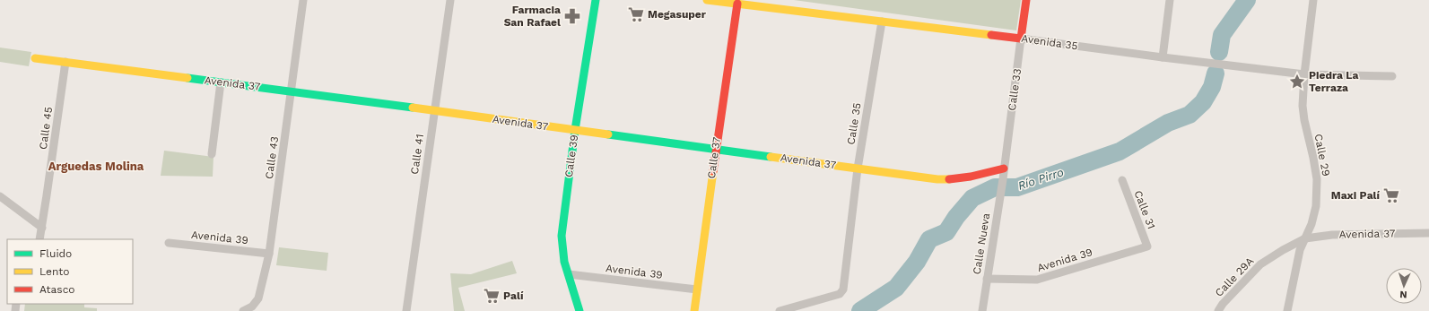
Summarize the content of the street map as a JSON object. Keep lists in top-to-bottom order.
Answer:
{
  "streets": {
    "main road": [
      "Avenida 35",
      "Avenida 37",
      "Calle 33",
      "Calle 39",
      "Calle 37"
    ],
    "street": [
      "Calle 35",
      "Calle 45",
      "Calle 41",
      "Calle 29",
      "Calle 43",
      "Calle 31",
      "Avenida 39",
      "Calle Nueva",
      "Calle 29A"
    ]
  },
  "crossings": [
    ["Avenida 35", "Calle 33"],
    ["Avenida 35", "Calle 35"],
    ["Avenida 35", "Calle 29"],
    ["Avenida 35", "Calle 37"],
    ["Avenida 37", "Calle 33"],
    ["Avenida 37", "Calle 35"],
    ["Avenida 37", "Calle 45"],
    ["Avenida 37", "Calle 41"],
    ["Avenida 37", "Calle 29"],
    ["Avenida 37", "Calle 39"],
    ["Avenida 37", "Calle 43"],
    ["Avenida 37", "Calle 37"],
    ["Avenida 37", "Calle 29A"],
    ["Calle 33", "Calle Nueva"],
    ["Calle 29", "Calle 29A"],
    ["Calle 39", "Avenida 39"],
    ["Calle 43", "Avenida 39"],
    ["Calle 37", "Avenida 39"],
    ["Calle 31", "Avenida 39"],
    ["Avenida 39", "Calle Nueva"]
  ],
  "districts": ["Arguedas Molina"],
  "water": ["Río Pirro"],
  "places": {
    "supermarket": ["Megasuper", "Maxi Palí", "Palí"],
    "pharmacy": ["Farmacia San Rafael"],
    "place": ["Piedra La Terraza"]
  },
  "legend": ["Fluido", "Lento", "Atasco"],
  "north": "bottom"
}
